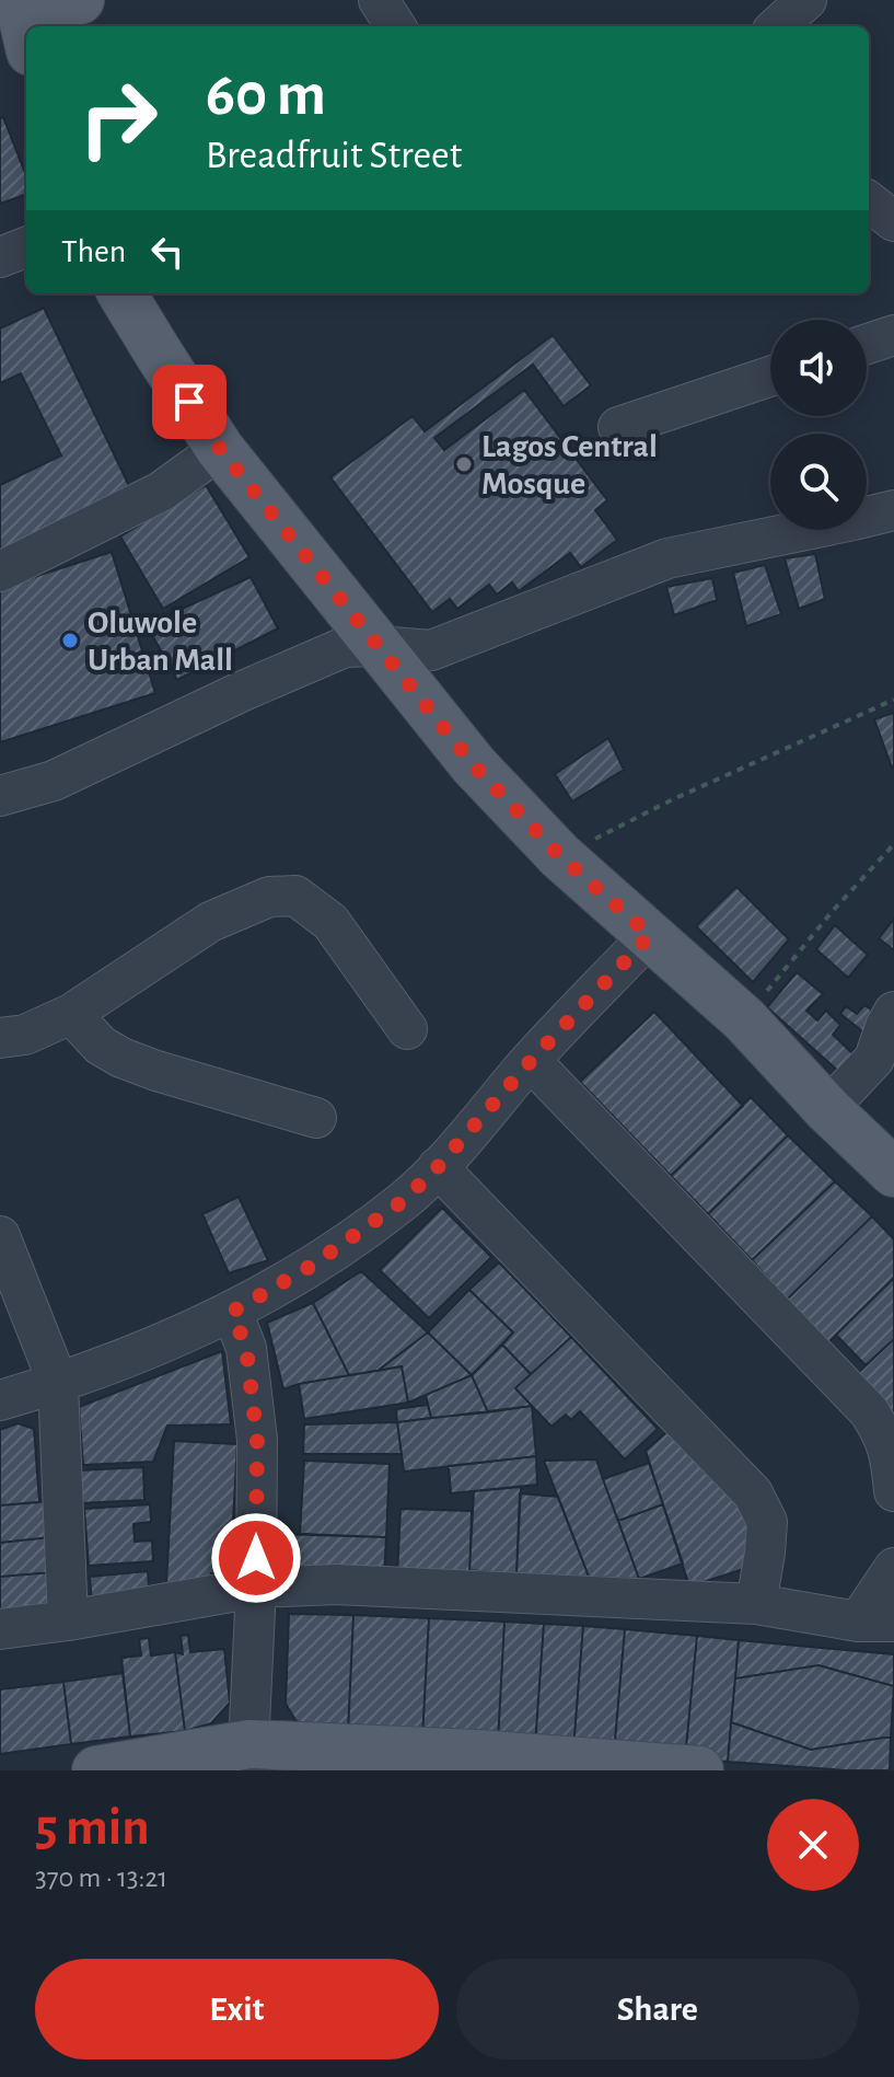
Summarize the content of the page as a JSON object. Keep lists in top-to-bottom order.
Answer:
{
  "places": ["Lagos Central Mosque", "Oluwole Urban Mall"],
  "page": {
    "turn": ["60 m", "Breadfruit Street"],
    "then": "Then",
    "heading": ["5 min", "370 m · 13:21"],
    "buttons": ["Exit", "Share"]
  }
}
